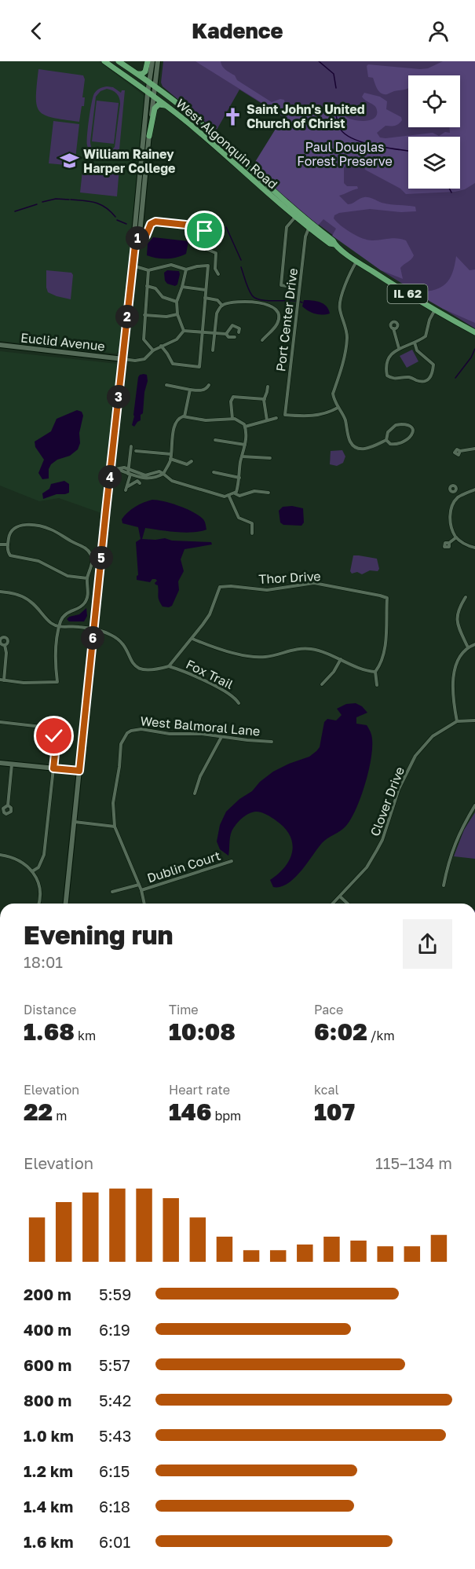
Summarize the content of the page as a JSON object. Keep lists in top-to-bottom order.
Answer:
{
  "streets": {
    "main road": ["West Algonquin Road", "IL 62", "Euclid Avenue"],
    "street": [
      "Port Center Drive",
      "Thor Drive",
      "Fox Trail",
      "West Balmoral Lane",
      "Clover Drive",
      "Dublin Court"
    ]
  },
  "crossings": [
    ["West Algonquin Road", "Port Center Drive"]
  ],
  "parks": ["Paul Douglas Forest Preserve"],
  "places": {
    "church": ["Saint John's United Church of Christ"],
    "school or university": ["William Rainey Harper College"]
  },
  "page": {
    "header": "Kadence",
    "pins": [
      "1",
      "2",
      "3",
      "4",
      "5",
      "6"
    ],
    "heading": ["Evening run", "18:01"],
    "stats": [
      ["Distance", "1.68 km"],
      ["Time", "10:08"],
      ["Pace", "6:02 /km"],
      ["Elevation", "22 m"],
      ["Heart rate", "146 bpm"],
      ["kcal", "107"]
    ],
    "chart": ["Elevation", "115–134 m"],
    "list": [
      {
        "name": "200 m",
        "note": "5:59"
      },
      {
        "name": "400 m",
        "note": "6:19"
      },
      {
        "name": "600 m",
        "note": "5:57"
      },
      {
        "name": "800 m",
        "note": "5:42"
      },
      {
        "name": "1.0 km",
        "note": "5:43"
      },
      {
        "name": "1.2 km",
        "note": "6:15"
      },
      {
        "name": "1.4 km",
        "note": "6:18"
      },
      {
        "name": "1.6 km",
        "note": "6:01"
      }
    ]
  }
}
